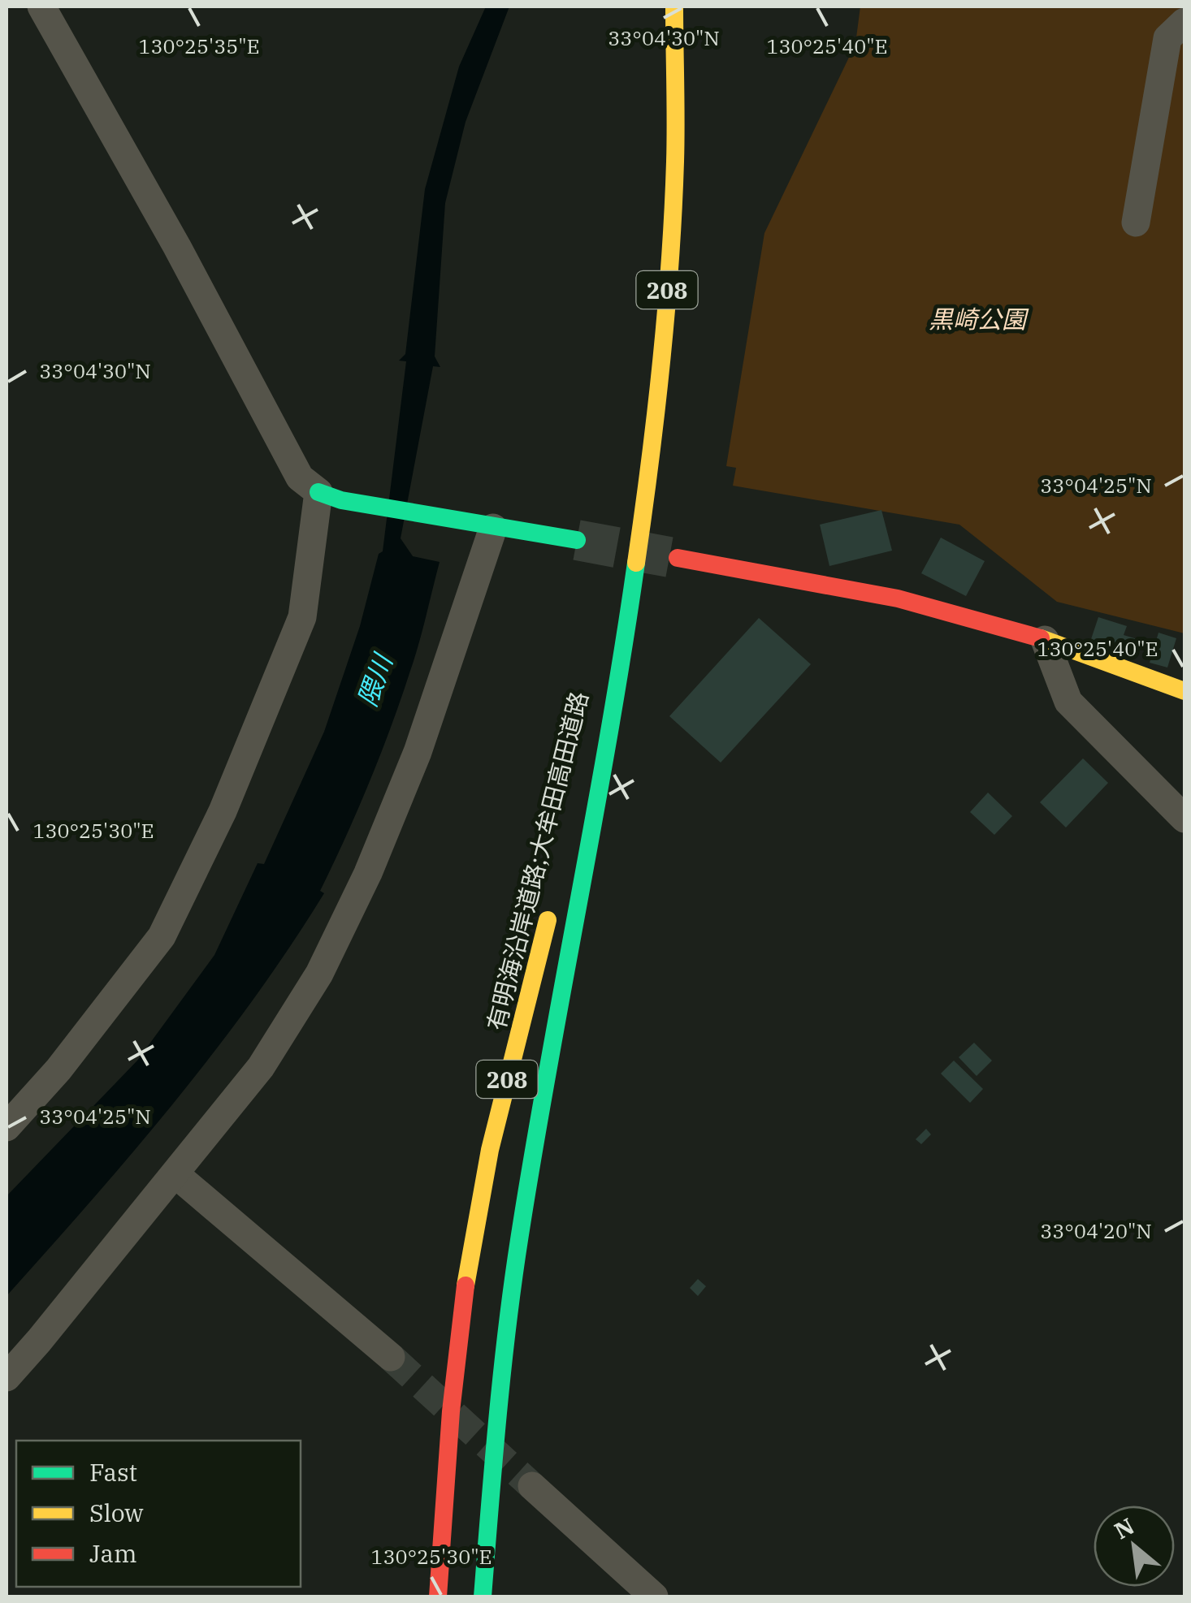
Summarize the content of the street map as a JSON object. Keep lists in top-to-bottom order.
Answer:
{
  "streets": {
    "main road": ["208", "有明海沿岸道路;大牟田高田道路"]
  },
  "water": ["隈川"],
  "parks": ["黒崎公園"],
  "legend": ["Fast", "Slow", "Jam"],
  "north": "top left",
  "coordinates": [
    "33°04'30\"N",
    "130°25'35\"E",
    "130°25'40\"E",
    "33°04'25\"N",
    "130°25'30\"E",
    "33°04'20\"N"
  ]
}
